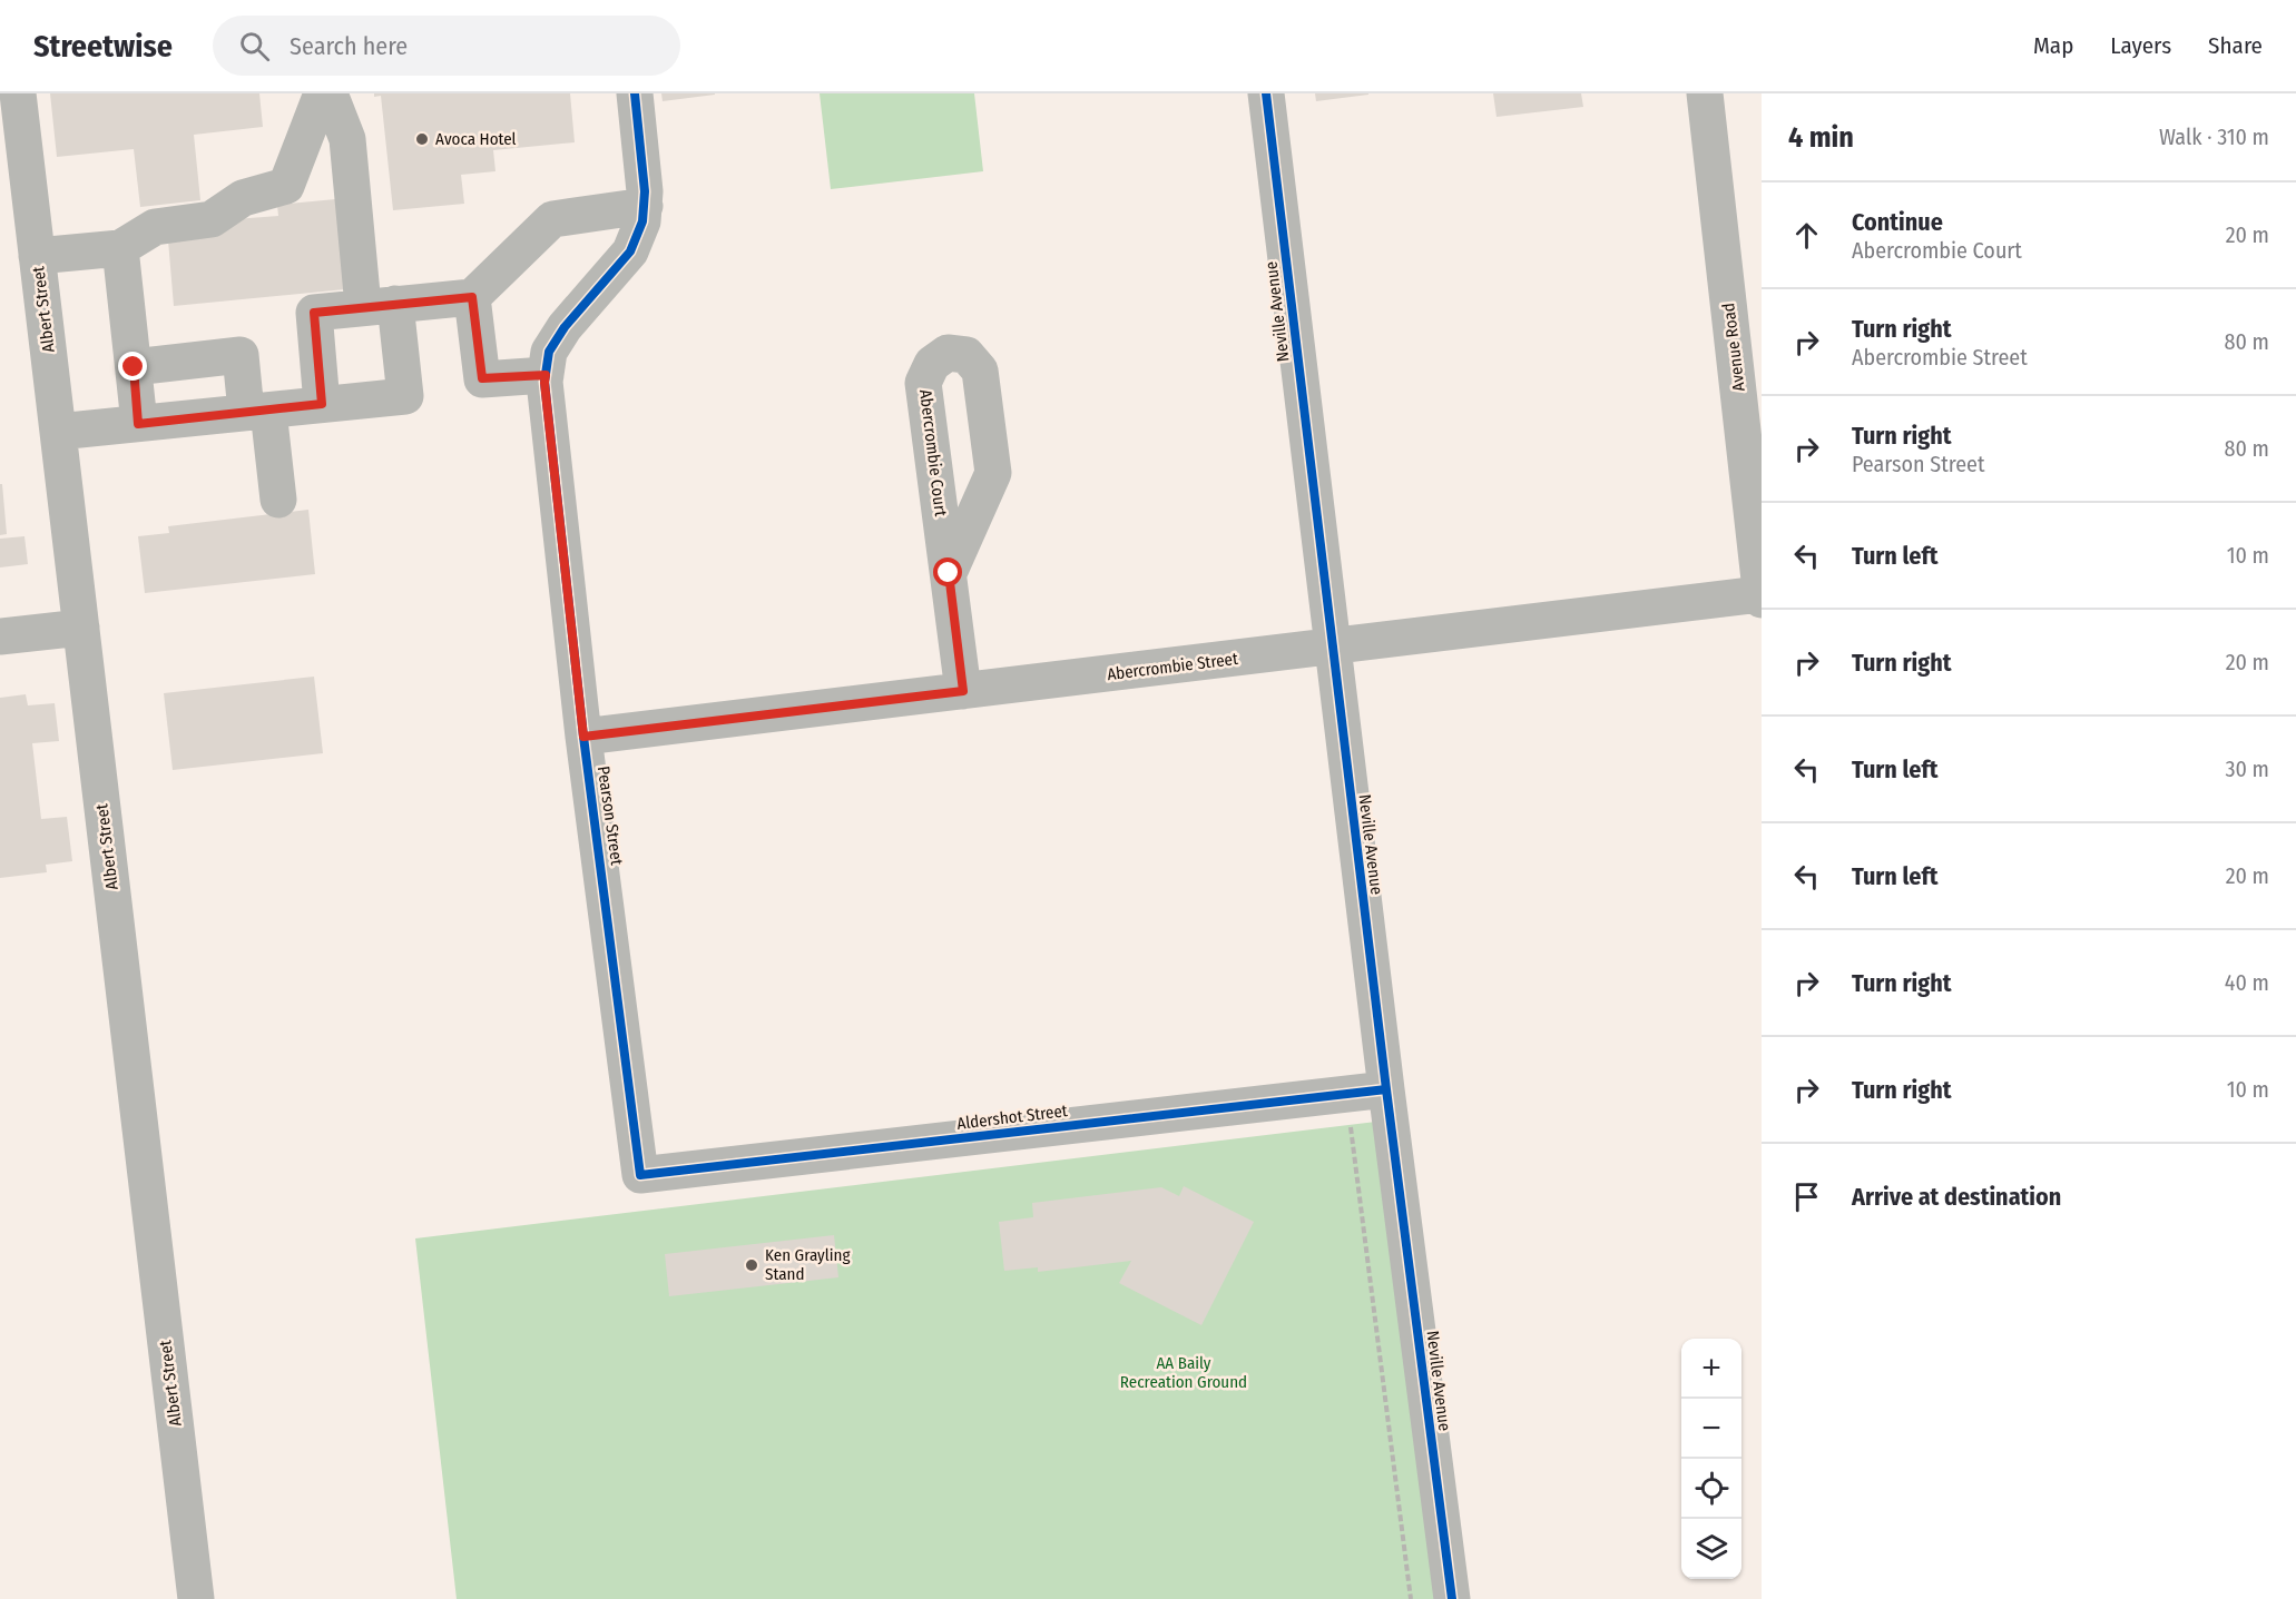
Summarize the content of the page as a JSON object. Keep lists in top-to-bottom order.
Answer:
{
  "streets": {
    "street": [
      "Albert Street",
      "Neville Avenue",
      "Avenue Road",
      "Abercrombie Court",
      "Abercrombie Street",
      "Pearson Street",
      "Aldershot Street"
    ]
  },
  "crossings": [
    ["Neville Avenue", "Abercrombie Street"],
    ["Neville Avenue", "Aldershot Street"],
    ["Avenue Road", "Abercrombie Street"],
    ["Abercrombie Court", "Abercrombie Street"],
    ["Abercrombie Street", "Pearson Street"],
    ["Pearson Street", "Aldershot Street"]
  ],
  "parks": ["AA Baily Recreation Ground"],
  "places": ["Avoca Hotel", "Ken Grayling Stand"],
  "page": {
    "header": "Streetwise",
    "search": "Search here",
    "nav": ["Map", "Layers", "Share"],
    "heading": ["4 min", "Walk · 310 m"],
    "list": [
      ["Continue", "Abercrombie Court", "20 m"],
      ["Turn right", "Abercrombie Street", "80 m"],
      ["Turn right", "Pearson Street", "80 m"],
      ["Turn left", "10 m"],
      ["Turn right", "20 m"],
      ["Turn left", "30 m"],
      ["Turn left", "20 m"],
      ["Turn right", "40 m"],
      ["Turn right", "10 m"],
      "Arrive at destination"
    ],
    "map_buttons": ["+", "−"]
  }
}
